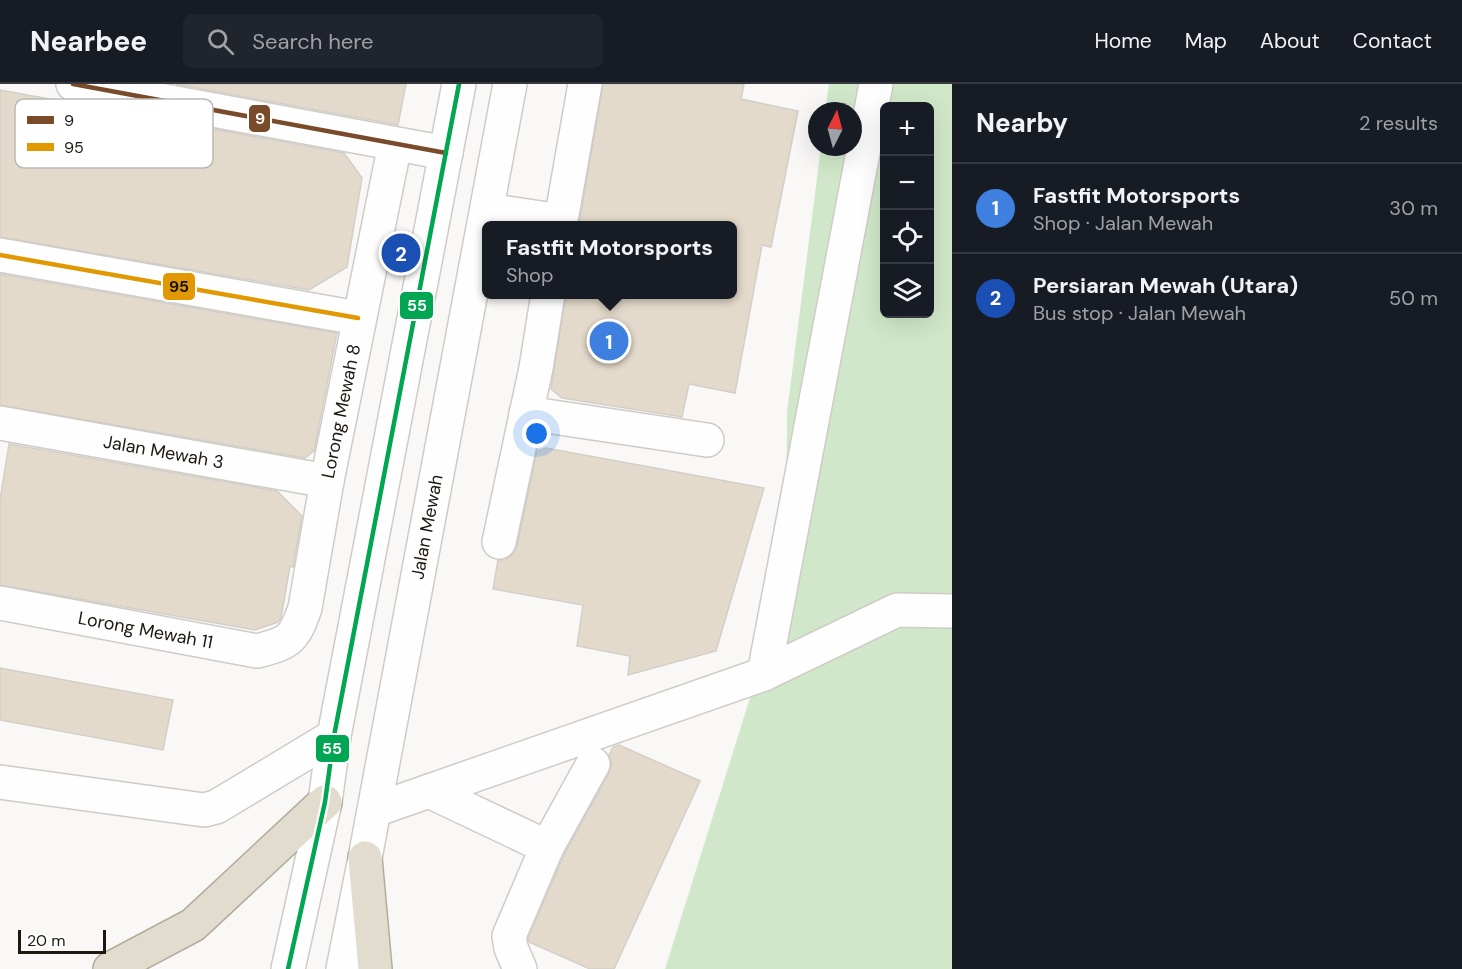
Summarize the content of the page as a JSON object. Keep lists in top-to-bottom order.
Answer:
{
  "streets": {
    "street": [
      "Lorong Mewah 8",
      "Jalan Mewah 3",
      "Jalan Mewah",
      "Lorong Mewah 11"
    ]
  },
  "crossings": [
    ["Lorong Mewah 8", "Jalan Mewah 3"],
    ["Lorong Mewah 8", "Lorong Mewah 11"]
  ],
  "lines": ["transit line 9", "transit line 55", "transit line 95"],
  "legend": ["9", "95"],
  "scale_bar": "20 m",
  "north": "top",
  "page": {
    "header": "Nearbee",
    "search": "Search here",
    "nav": [
      "Home",
      "Map",
      "About",
      "Contact"
    ],
    "heading": ["Nearby", "2 results"],
    "map_buttons": ["+", "−"],
    "list": [
      {
        "mark": "1",
        "name": "Fastfit Motorsports",
        "note": "Shop · Jalan Mewah",
        "value": "30 m"
      },
      {
        "mark": "2",
        "name": "Persiaran Mewah (Utara)",
        "note": "Bus stop · Jalan Mewah",
        "value": "50 m"
      }
    ],
    "popup": ["Fastfit Motorsports", "Shop"],
    "pins": ["2", "1"],
    "scale": "20 m"
  }
}
